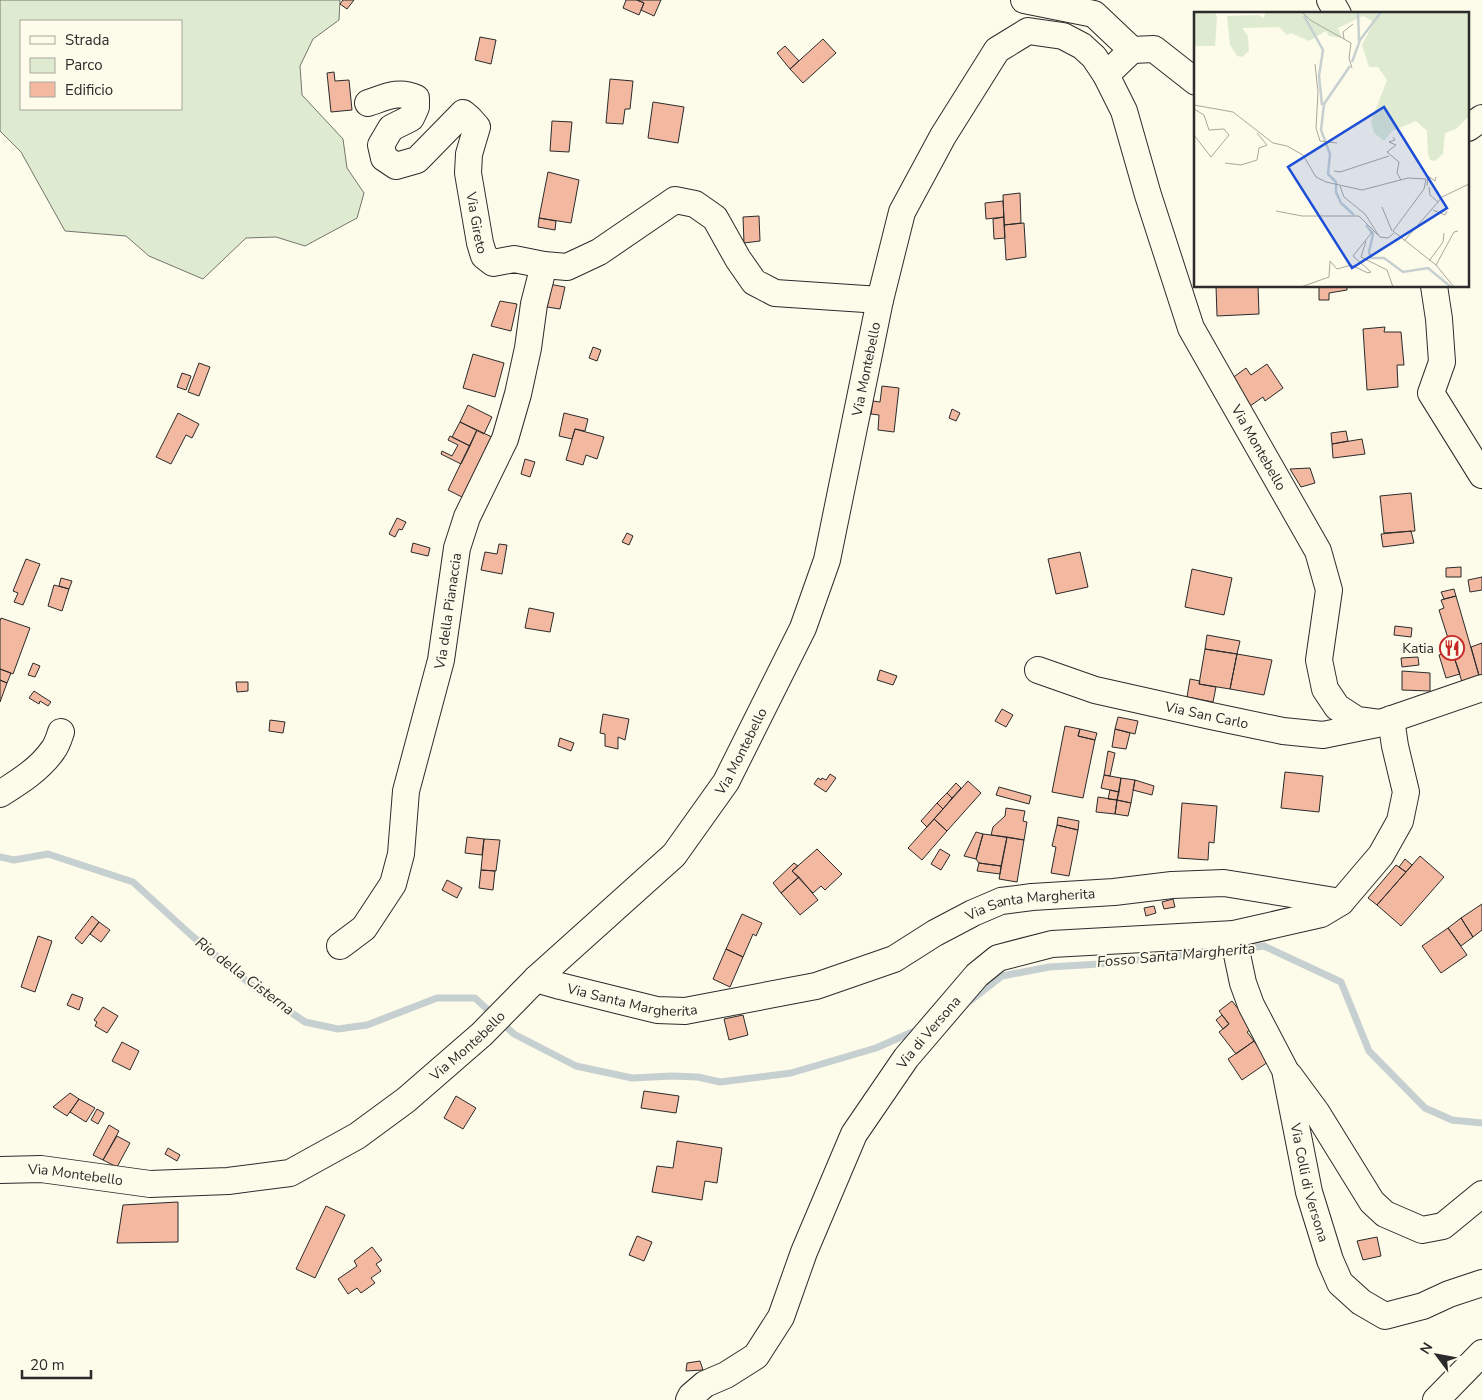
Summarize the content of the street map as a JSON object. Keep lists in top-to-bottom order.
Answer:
{
  "streets": {
    "street": [
      "Via Gireto",
      "Via Montebello",
      "Via della Pianaccia",
      "Via San Carlo",
      "Via Santa Margherita",
      "Via di Versona",
      "Via Colli di Versona"
    ]
  },
  "crossings": [
    ["Via Gireto", "Via Montebello"],
    ["Via Gireto", "Via della Pianaccia"],
    ["Via Montebello", "Via San Carlo"],
    ["Via Montebello", "Via Santa Margherita"],
    ["Via Santa Margherita", "Via di Versona"],
    ["Via di Versona", "Via Colli di Versona"]
  ],
  "water": ["Fosso Santa Margherita", "Rio della Cisterna"],
  "places": {
    "restaurant": ["Katia"]
  },
  "legend": ["Strada", "Parco", "Edificio"],
  "scale_bar": "20 m",
  "north": "top left"
}
